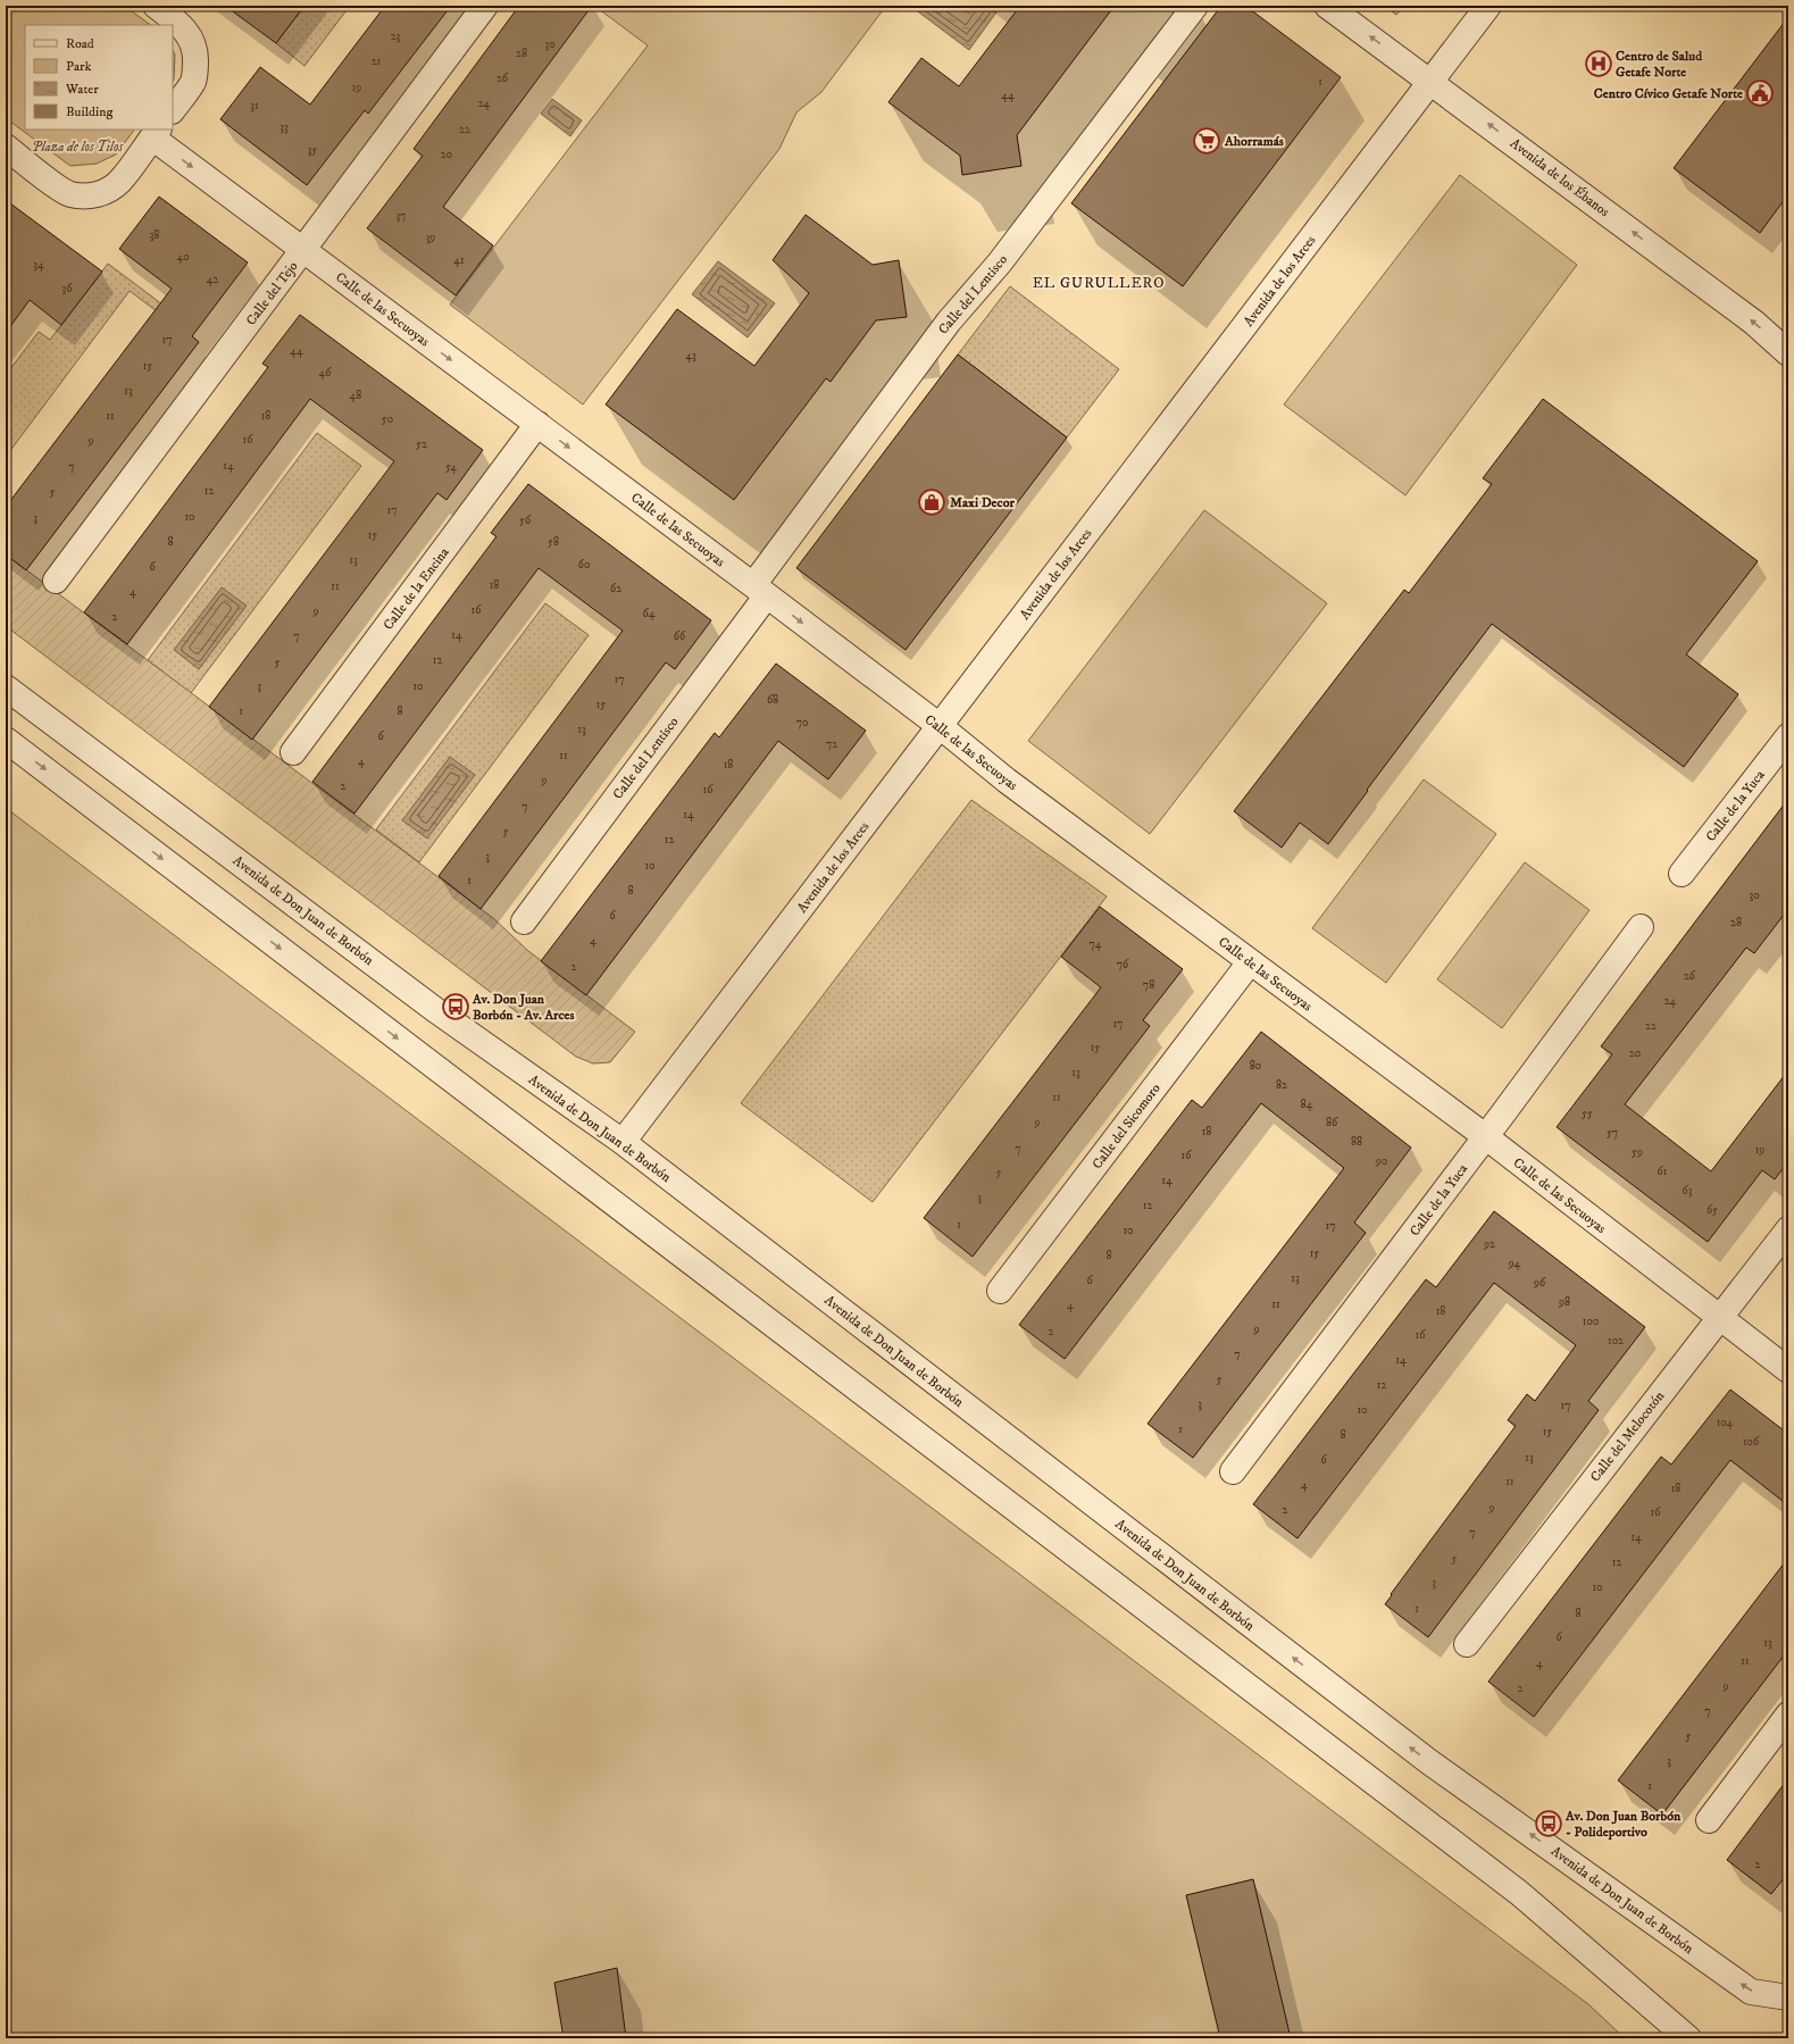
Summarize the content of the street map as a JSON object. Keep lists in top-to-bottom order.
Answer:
{
  "streets": {
    "street": [
      "Avenida de los Ébanos",
      "Avenida de los Arces",
      "Calle del Tejo",
      "Calle del Lentisco",
      "Calle de las Secuoyas",
      "Calle de la Encina",
      "Calle de la Yuca",
      "Avenida de Don Juan de Borbón",
      "Calle del Sicomoro",
      "Calle del Melocotón"
    ]
  },
  "crossings": [
    ["Avenida de los Ébanos", "Avenida de los Arces"],
    ["Avenida de los Arces", "Calle de las Secuoyas"],
    ["Avenida de los Arces", "Avenida de Don Juan de Borbón"],
    ["Calle del Tejo", "Calle de las Secuoyas"],
    ["Calle del Lentisco", "Calle de las Secuoyas"],
    ["Calle de las Secuoyas", "Calle de la Encina"],
    ["Calle de las Secuoyas", "Calle de la Yuca"],
    ["Calle de las Secuoyas", "Calle del Sicomoro"],
    ["Calle de las Secuoyas", "Calle del Melocotón"]
  ],
  "one_way": ["Avenida de los Ébanos", "Calle de las Secuoyas"],
  "districts": ["EL GURULLERO"],
  "parks": ["Plaza de los Tilos"],
  "places": {
    "hospital": ["Centro de Salud Getafe Norte"],
    "public building": ["Centro Cívico Getafe Norte"],
    "supermarket": ["Ahorramás"],
    "shop": ["Maxi Decor"],
    "bus stop": ["Av. Don Juan Borbón - Av. Arces", "Av. Don Juan Borbón - Polideportivo"]
  },
  "house_numbers": [
    "23",
    "30",
    "28",
    "21",
    "26",
    "1",
    "19",
    "44",
    "24",
    "31",
    "33",
    "22",
    "35",
    "20",
    "37",
    "38",
    "39",
    "40",
    "41",
    "34",
    "42",
    "36",
    "17",
    "44",
    "43",
    "15",
    "46",
    "13",
    "48",
    "11",
    "18",
    "50",
    "16",
    "9",
    "52",
    "14",
    "7",
    "54",
    "12",
    "5",
    "17",
    "10",
    "3",
    "56",
    "15",
    "8",
    "58",
    "13",
    "60",
    "6",
    "18",
    "11",
    "62",
    "4",
    "16",
    "9",
    "64",
    "2",
    "14",
    "7",
    "66",
    "12",
    "5",
    "17",
    "3",
    "10",
    "68",
    "15",
    "1",
    "8",
    "70",
    "13",
    "6",
    "72",
    "11",
    "4",
    "18",
    "9",
    "2",
    "16",
    "7",
    "14",
    "5",
    "12",
    "3",
    "10",
    "1",
    "8",
    "30",
    "6",
    "28",
    "4",
    "74",
    "76",
    "2",
    "26",
    "78",
    "24",
    "17",
    "22",
    "15",
    "20",
    "80",
    "13",
    "82",
    "11",
    "84",
    "55",
    "9",
    "86",
    "18",
    "57",
    "88",
    "7",
    "19",
    "59",
    "16",
    "90",
    "61",
    "5",
    "14",
    "63",
    "3",
    "12",
    "65",
    "1",
    "17",
    "10",
    "92",
    "15",
    "8",
    "94",
    "13",
    "6",
    "96",
    "98",
    "11",
    "4",
    "18",
    "100",
    "9",
    "2",
    "16",
    "102",
    "7",
    "14",
    "5",
    "12",
    "3",
    "17",
    "10",
    "104",
    "1",
    "15",
    "8",
    "106",
    "13",
    "6",
    "11",
    "4",
    "18",
    "9",
    "2",
    "16",
    "7",
    "14",
    "5",
    "12",
    "3",
    "10",
    "1",
    "8",
    "6",
    "13",
    "11",
    "4",
    "9",
    "2",
    "7",
    "5",
    "3",
    "1",
    "2"
  ],
  "legend": [
    "Road",
    "Park",
    "Water",
    "Building"
  ]
}
